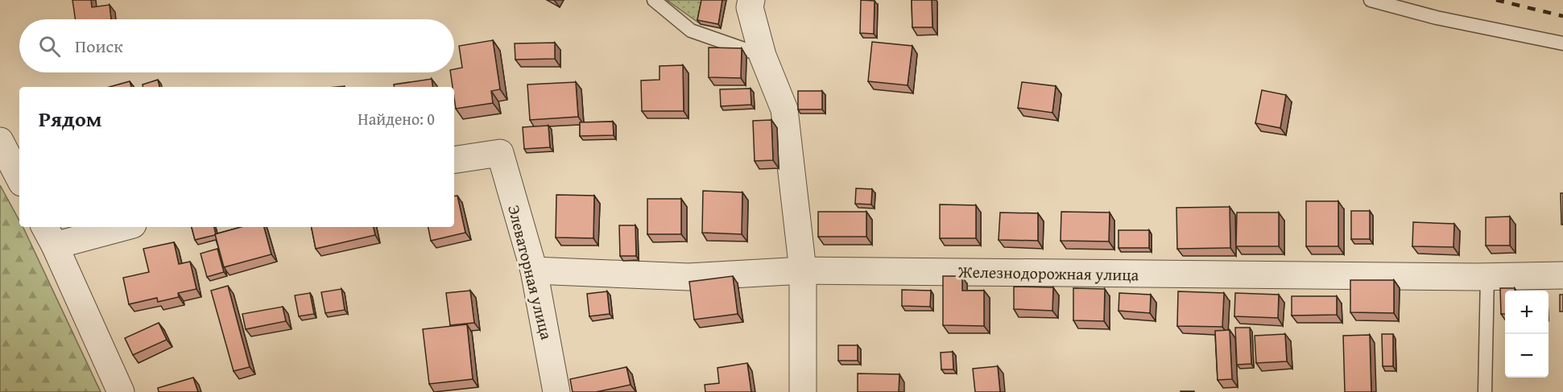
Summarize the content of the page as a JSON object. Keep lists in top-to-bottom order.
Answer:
{
  "streets": {
    "street": ["Элеваторная улица", "Железнодорожная улица"]
  },
  "crossings": [
    ["Элеваторная улица", "Железнодорожная улица"]
  ],
  "page": {
    "search": "Поиск",
    "heading": ["Рядом", "Найдено: 0"],
    "map_buttons": ["+", "−"]
  }
}
